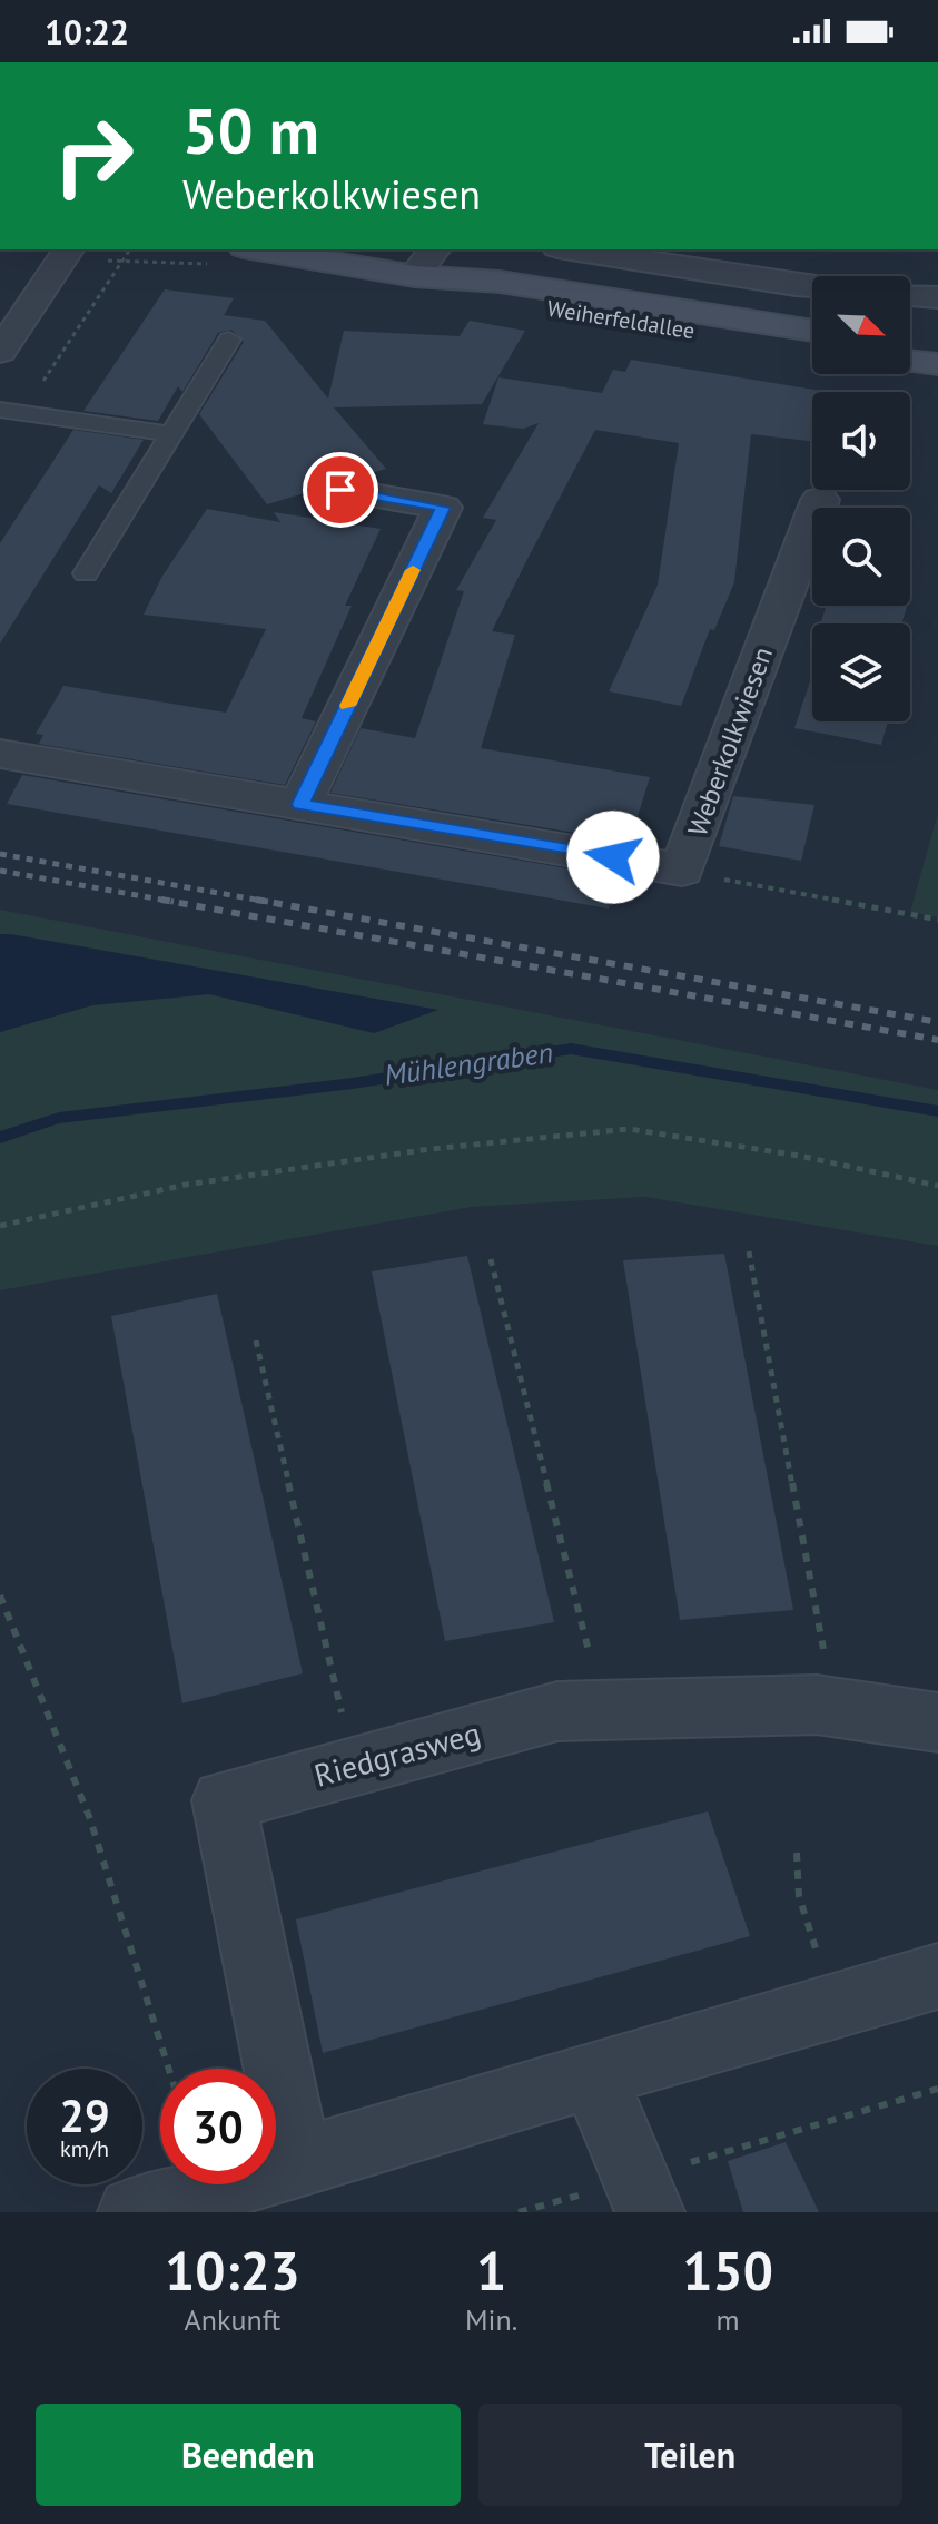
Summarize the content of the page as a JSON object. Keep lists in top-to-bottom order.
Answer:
{
  "streets": {
    "main road": ["Weiherfeldallee"],
    "street": ["Weberkolkwiesen", "Riedgrasweg"]
  },
  "water": ["Mühlengraben"],
  "north": "bottom right",
  "page": {
    "status": "10:22",
    "turn": ["50 m", "Weberkolkwiesen"],
    "speed": "29 km/h",
    "limit": "30",
    "eta": [
      "10:23",
      "Ankunft",
      "1",
      "Min.",
      "150",
      "m"
    ],
    "buttons": ["Beenden", "Teilen"]
  }
}
